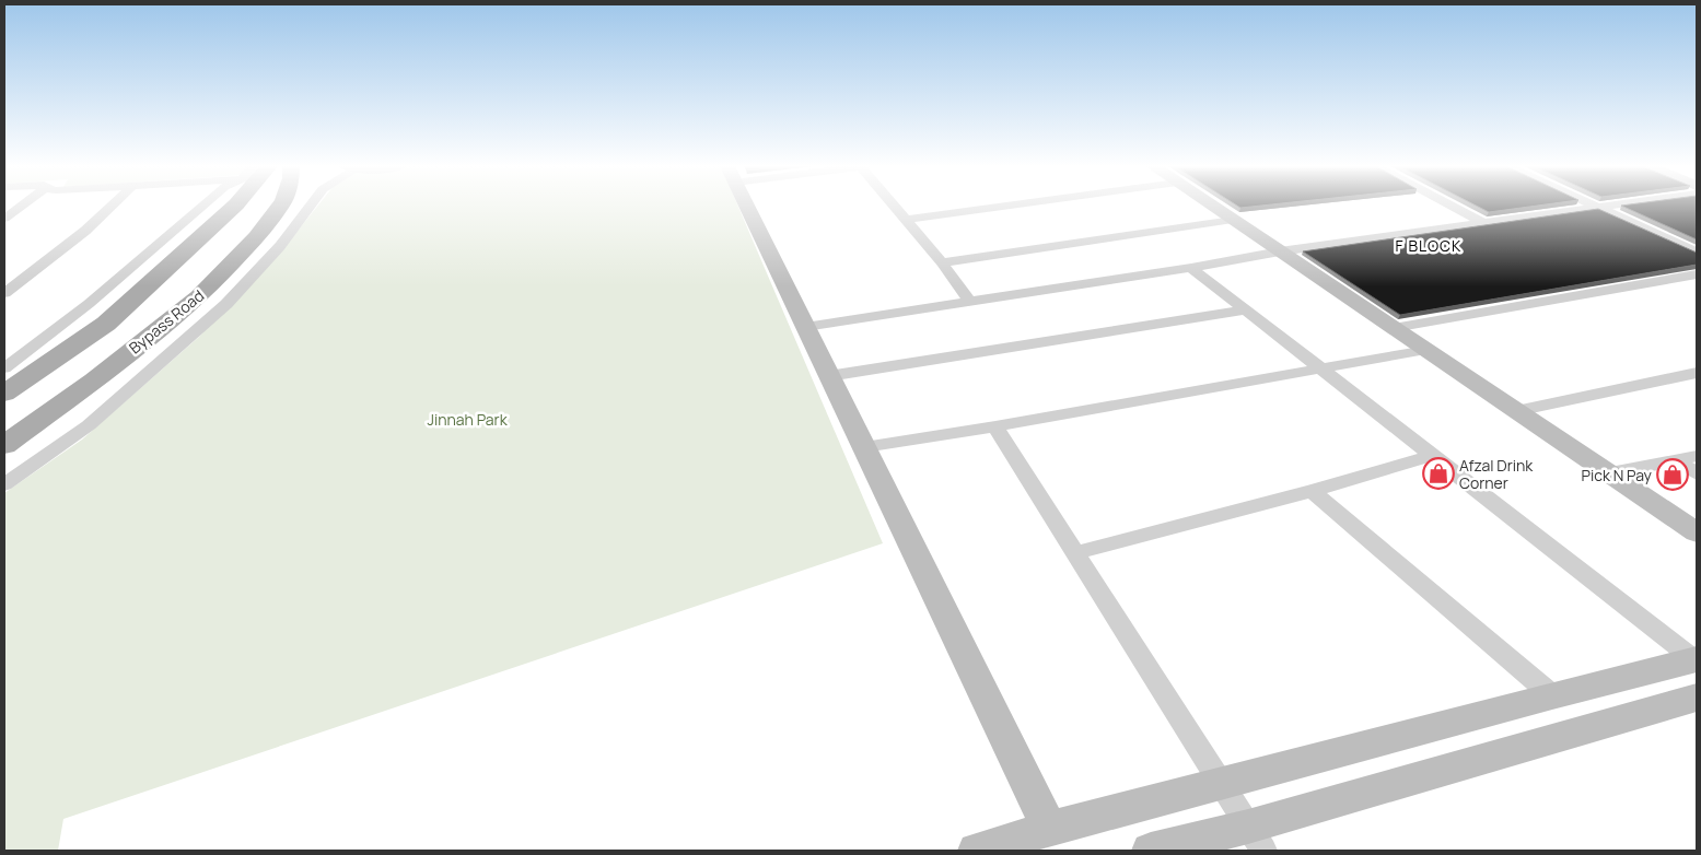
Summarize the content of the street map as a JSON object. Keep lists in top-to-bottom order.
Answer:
{
  "streets": {
    "main road": ["Bypass Road"]
  },
  "districts": ["F BLOCK"],
  "parks": ["Jinnah Park"],
  "places": {
    "shop": ["Afzal Drink Corner", "Pick N Pay"]
  }
}
